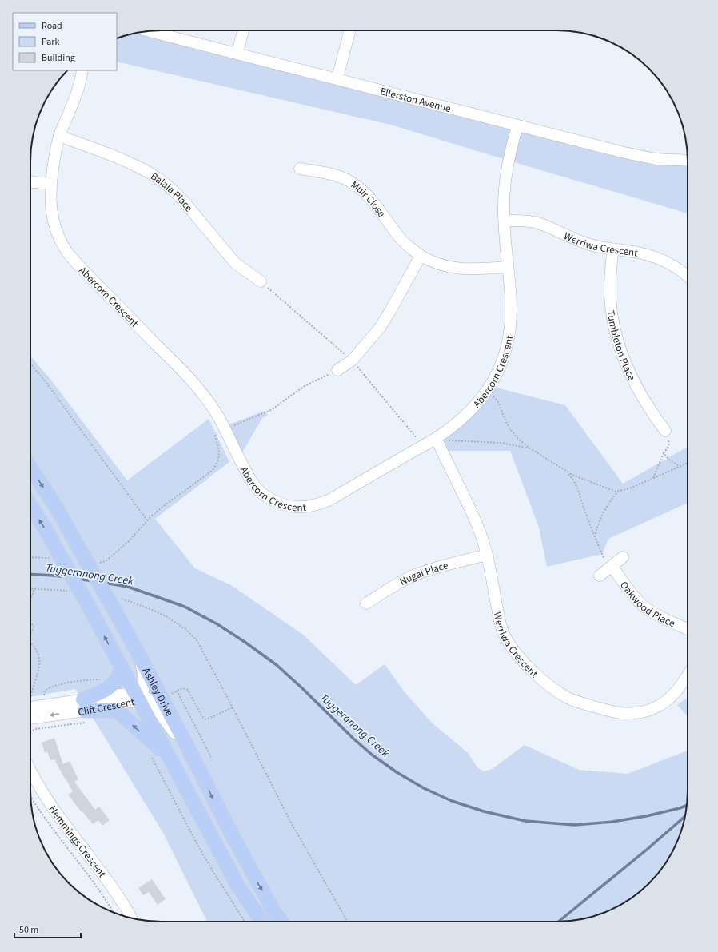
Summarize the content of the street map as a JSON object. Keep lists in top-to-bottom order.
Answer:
{
  "streets": {
    "main road": ["Ashley Drive"],
    "street": [
      "Ellerston Avenue",
      "Balala Place",
      "Muir Close",
      "Werriwa Crescent",
      "Abercorn Crescent",
      "Tumbleton Place",
      "Nugal Place",
      "Oakwood Place",
      "Clift Crescent",
      "Hemmings Crescent"
    ]
  },
  "crossings": [
    ["Ellerston Avenue", "Abercorn Crescent"],
    ["Balala Place", "Abercorn Crescent"],
    ["Muir Close", "Abercorn Crescent"],
    ["Werriwa Crescent", "Abercorn Crescent"],
    ["Werriwa Crescent", "Tumbleton Place"],
    ["Werriwa Crescent", "Nugal Place"],
    ["Ashley Drive", "Clift Crescent"]
  ],
  "water": ["Tuggeranong Creek"],
  "legend": ["Road", "Park", "Building"],
  "scale_bar": "50 m"
}
